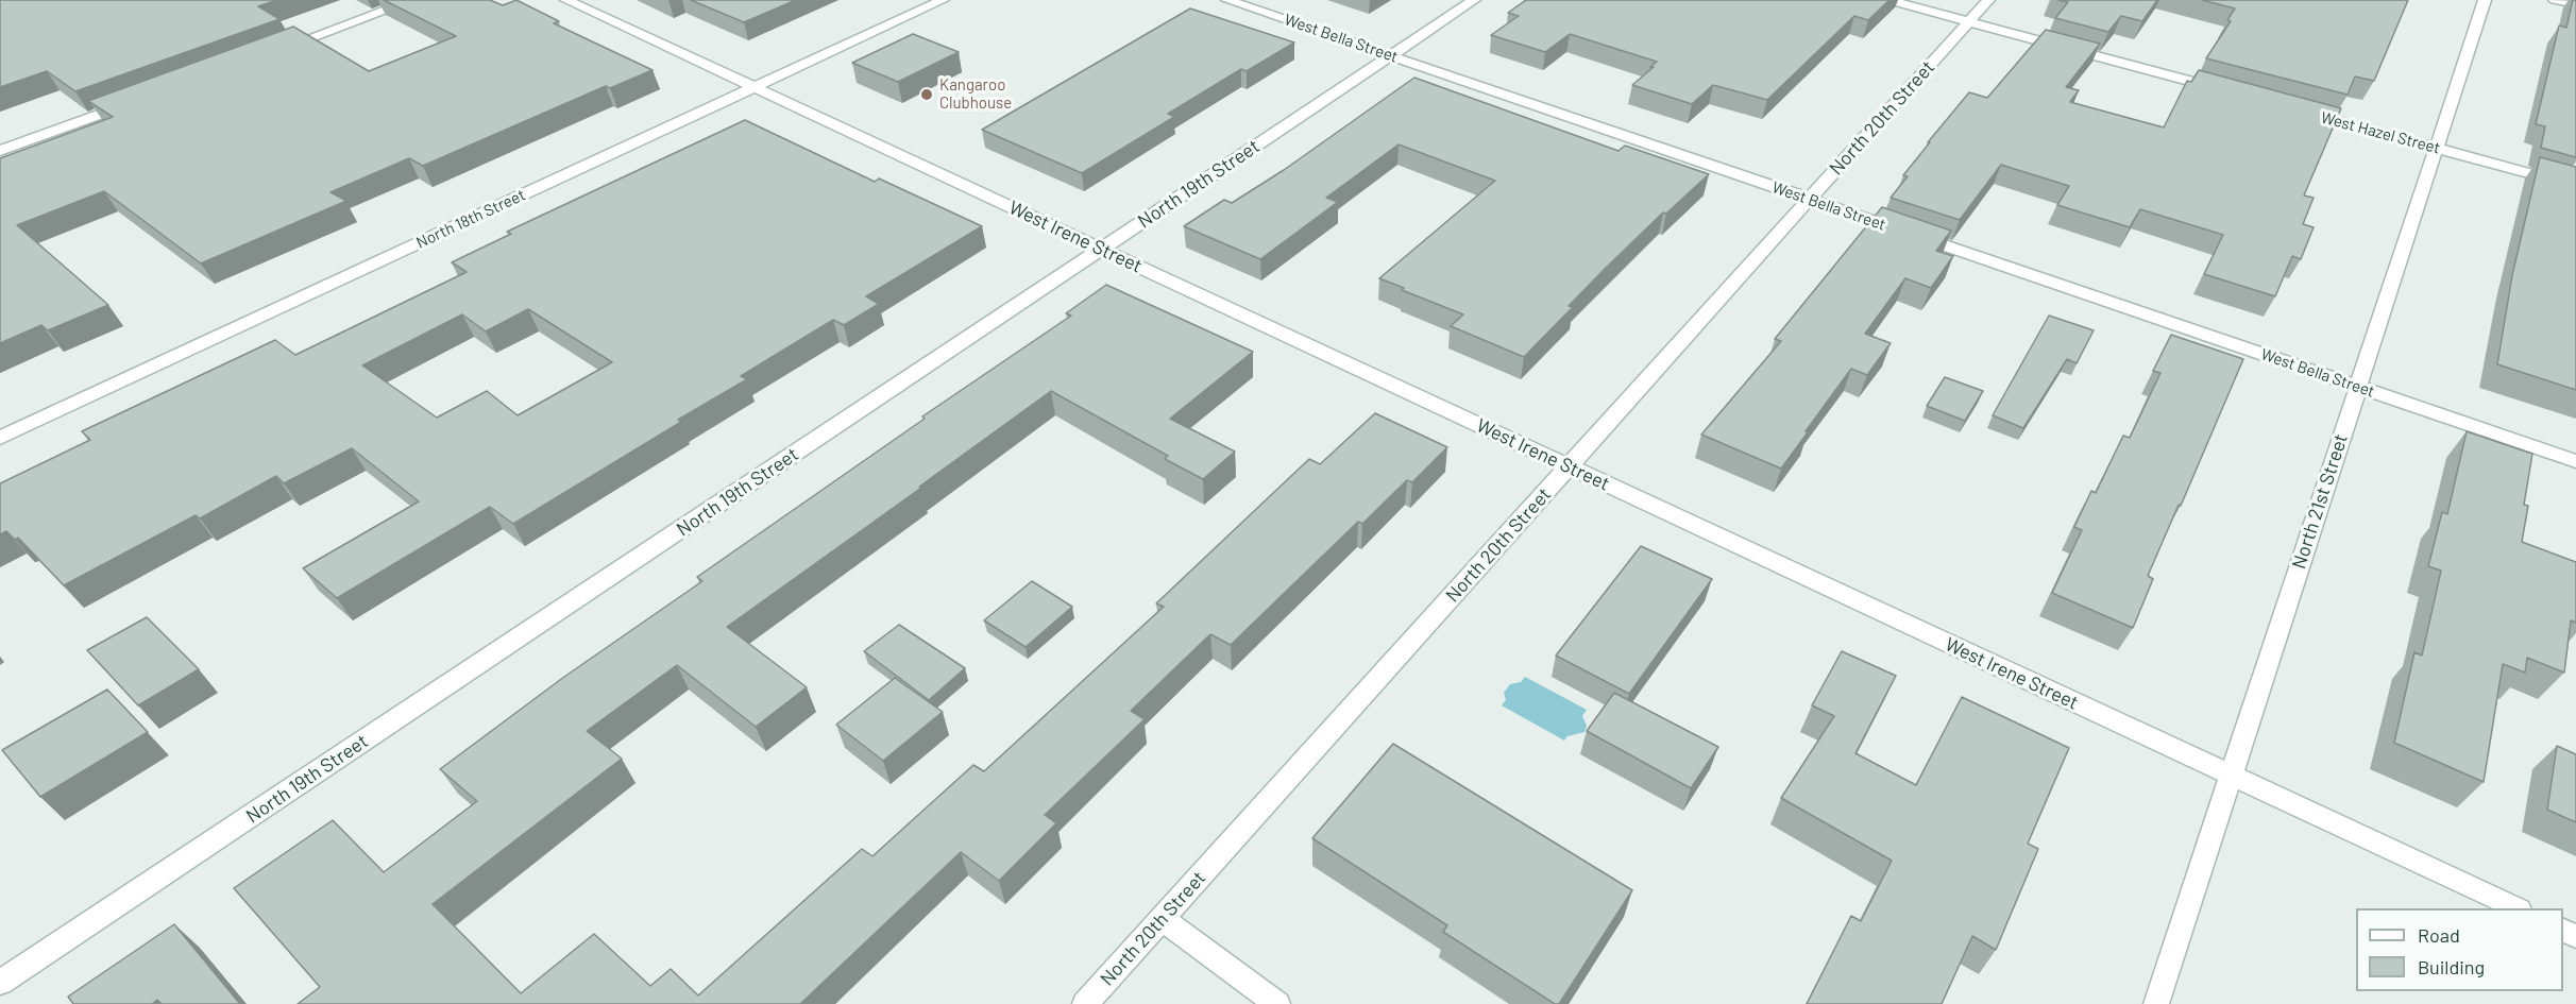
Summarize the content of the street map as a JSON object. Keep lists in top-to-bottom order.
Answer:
{
  "streets": {
    "street": [
      "West Bella Street",
      "North 20th Street",
      "West Hazel Street",
      "North 19th Street",
      "North 18th Street",
      "West Irene Street",
      "North 21st Street"
    ]
  },
  "crossings": [
    ["West Bella Street", "North 20th Street"],
    ["West Bella Street", "North 19th Street"],
    ["West Bella Street", "North 21st Street"],
    ["North 20th Street", "West Irene Street"],
    ["West Hazel Street", "North 21st Street"],
    ["North 19th Street", "West Irene Street"],
    ["North 18th Street", "West Irene Street"],
    ["West Irene Street", "North 21st Street"]
  ],
  "places": ["Kangaroo Clubhouse"],
  "legend": ["Road", "Building"]
}
